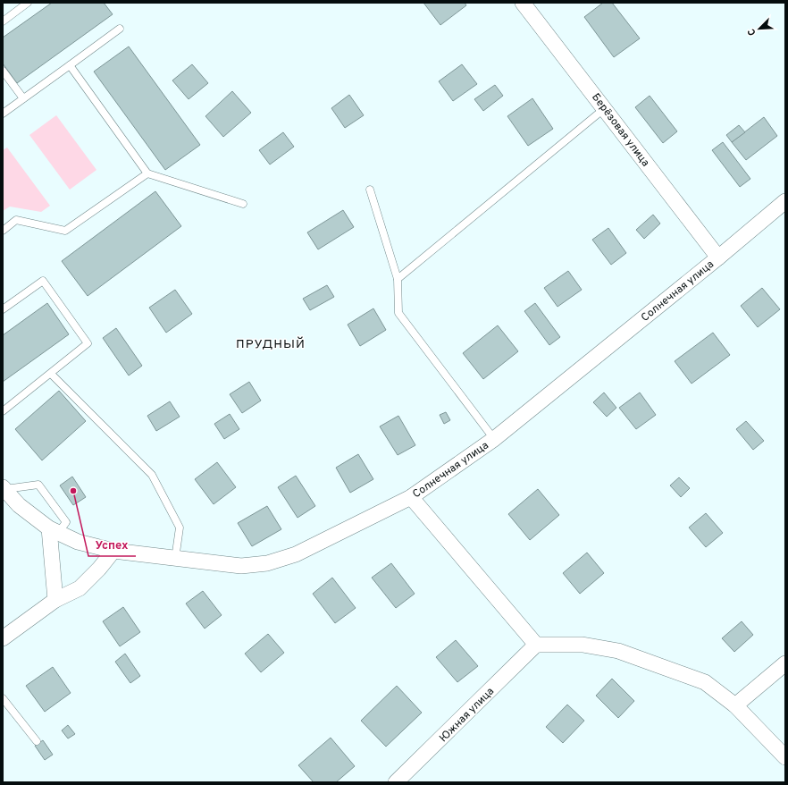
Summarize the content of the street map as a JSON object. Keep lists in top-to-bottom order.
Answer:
{
  "streets": {
    "street": ["Берёзовая улица", "Солнечная улица", "Южная улица"]
  },
  "crossings": [
    ["Берёзовая улица", "Солнечная улица"]
  ],
  "districts": ["ПРУДНЫЙ"],
  "places": ["Успех"],
  "north": "bottom left"
}
